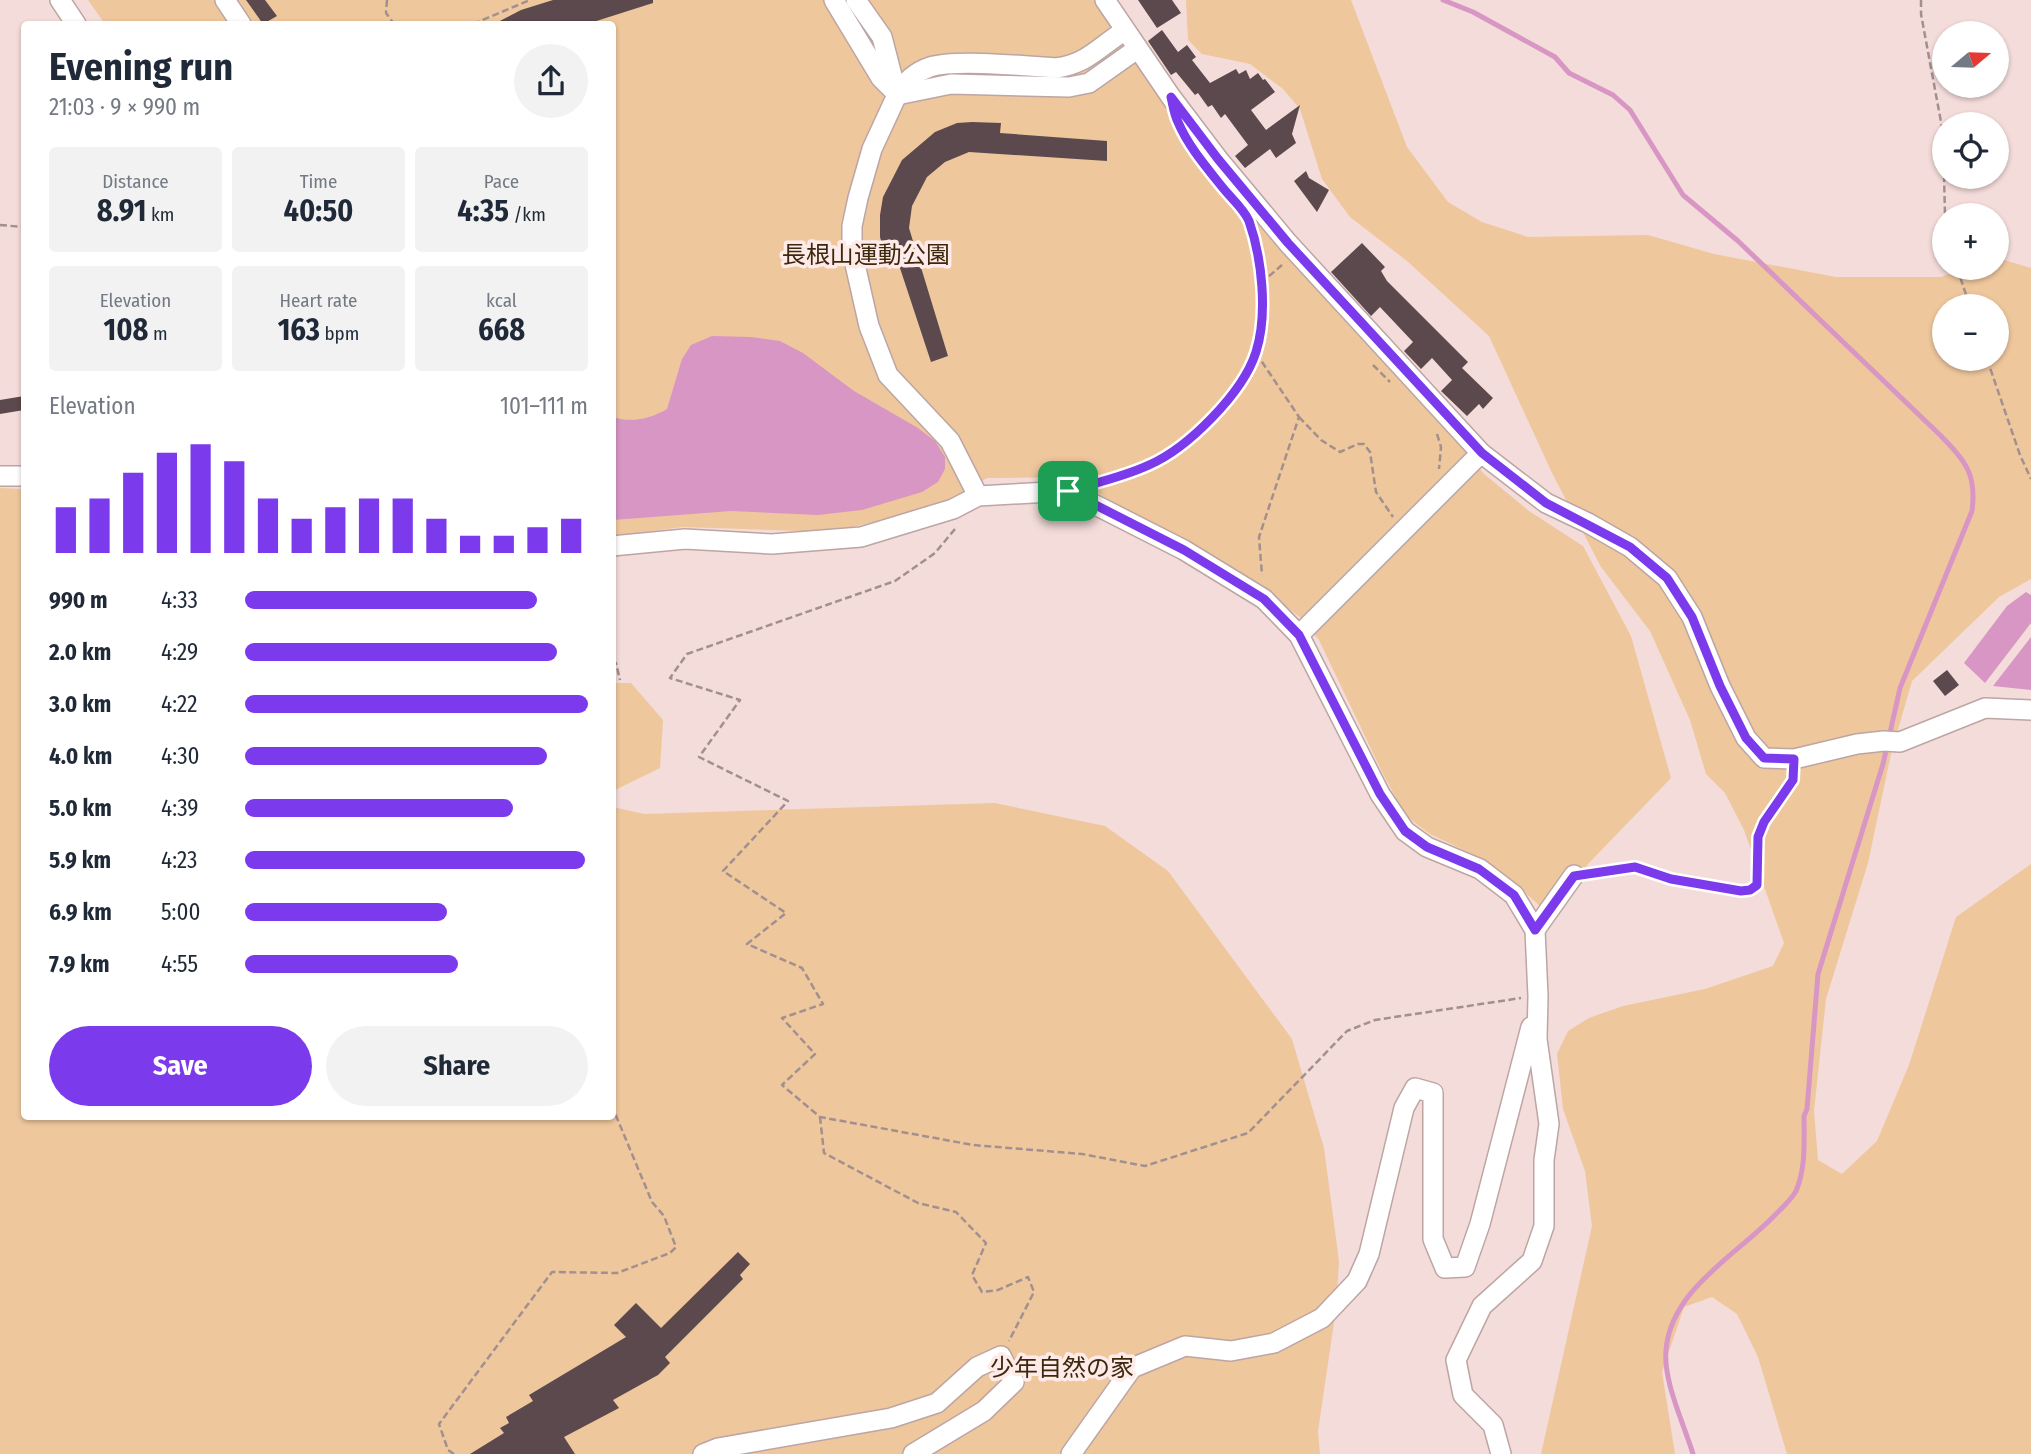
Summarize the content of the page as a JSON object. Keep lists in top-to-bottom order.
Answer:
{
  "parks": ["長根山運動公園", "少年自然の家"],
  "north": "right",
  "page": {
    "map_buttons": ["+", "−"],
    "heading": ["Evening run", "21:03 · 9 × 990 m"],
    "stats": [
      ["Distance", "8.91 km"],
      ["Time", "40:50"],
      ["Pace", "4:35 /km"],
      ["Elevation", "108 m"],
      ["Heart rate", "163 bpm"],
      ["kcal", "668"]
    ],
    "chart": ["Elevation", "101–111 m"],
    "list": [
      {
        "name": "990 m",
        "note": "4:33"
      },
      {
        "name": "2.0 km",
        "note": "4:29"
      },
      {
        "name": "3.0 km",
        "note": "4:22"
      },
      {
        "name": "4.0 km",
        "note": "4:30"
      },
      {
        "name": "5.0 km",
        "note": "4:39"
      },
      {
        "name": "5.9 km",
        "note": "4:23"
      },
      {
        "name": "6.9 km",
        "note": "5:00"
      },
      {
        "name": "7.9 km",
        "note": "4:55"
      }
    ],
    "buttons": ["Save", "Share"]
  }
}
